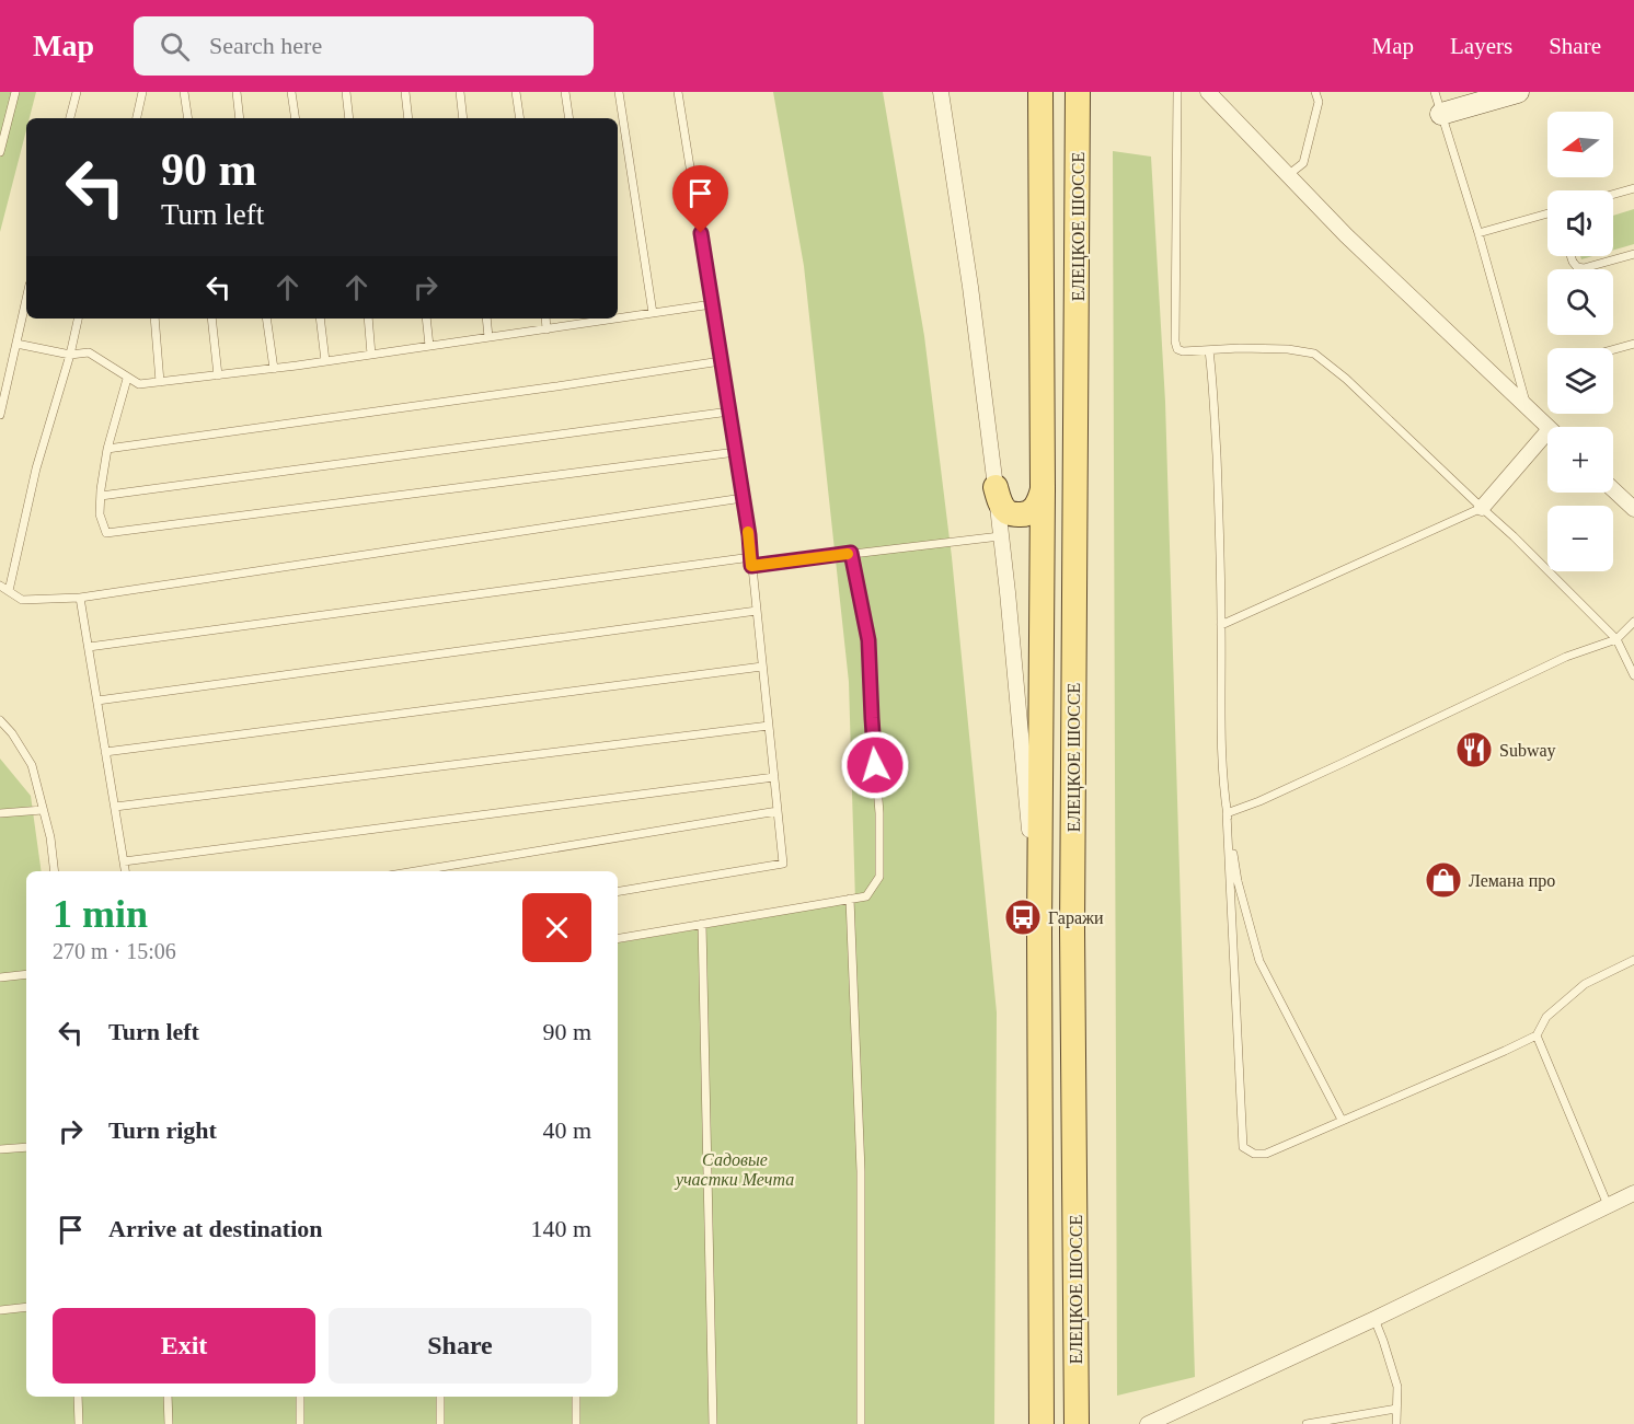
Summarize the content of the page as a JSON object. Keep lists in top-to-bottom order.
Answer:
{
  "streets": {
    "main road": ["ЕЛЕЦКОЕ ШОССЕ"]
  },
  "parks": ["Садовые участки Мечта"],
  "places": {
    "restaurant": ["Subway"],
    "shop": ["Лемана про"],
    "bus stop": ["Гаражи"]
  },
  "north": "left",
  "page": {
    "header": "Map",
    "search": "Search here",
    "nav": ["Map", "Layers", "Share"],
    "map_buttons": ["+", "−"],
    "turn": ["90 m", "Turn left"],
    "heading": ["1 min", "270 m · 15:06"],
    "list": [
      {
        "name": "Turn left",
        "value": "90 m"
      },
      {
        "name": "Turn right",
        "value": "40 m"
      },
      {
        "name": "Arrive at destination",
        "value": "140 m"
      }
    ],
    "buttons": ["Exit", "Share"]
  }
}
